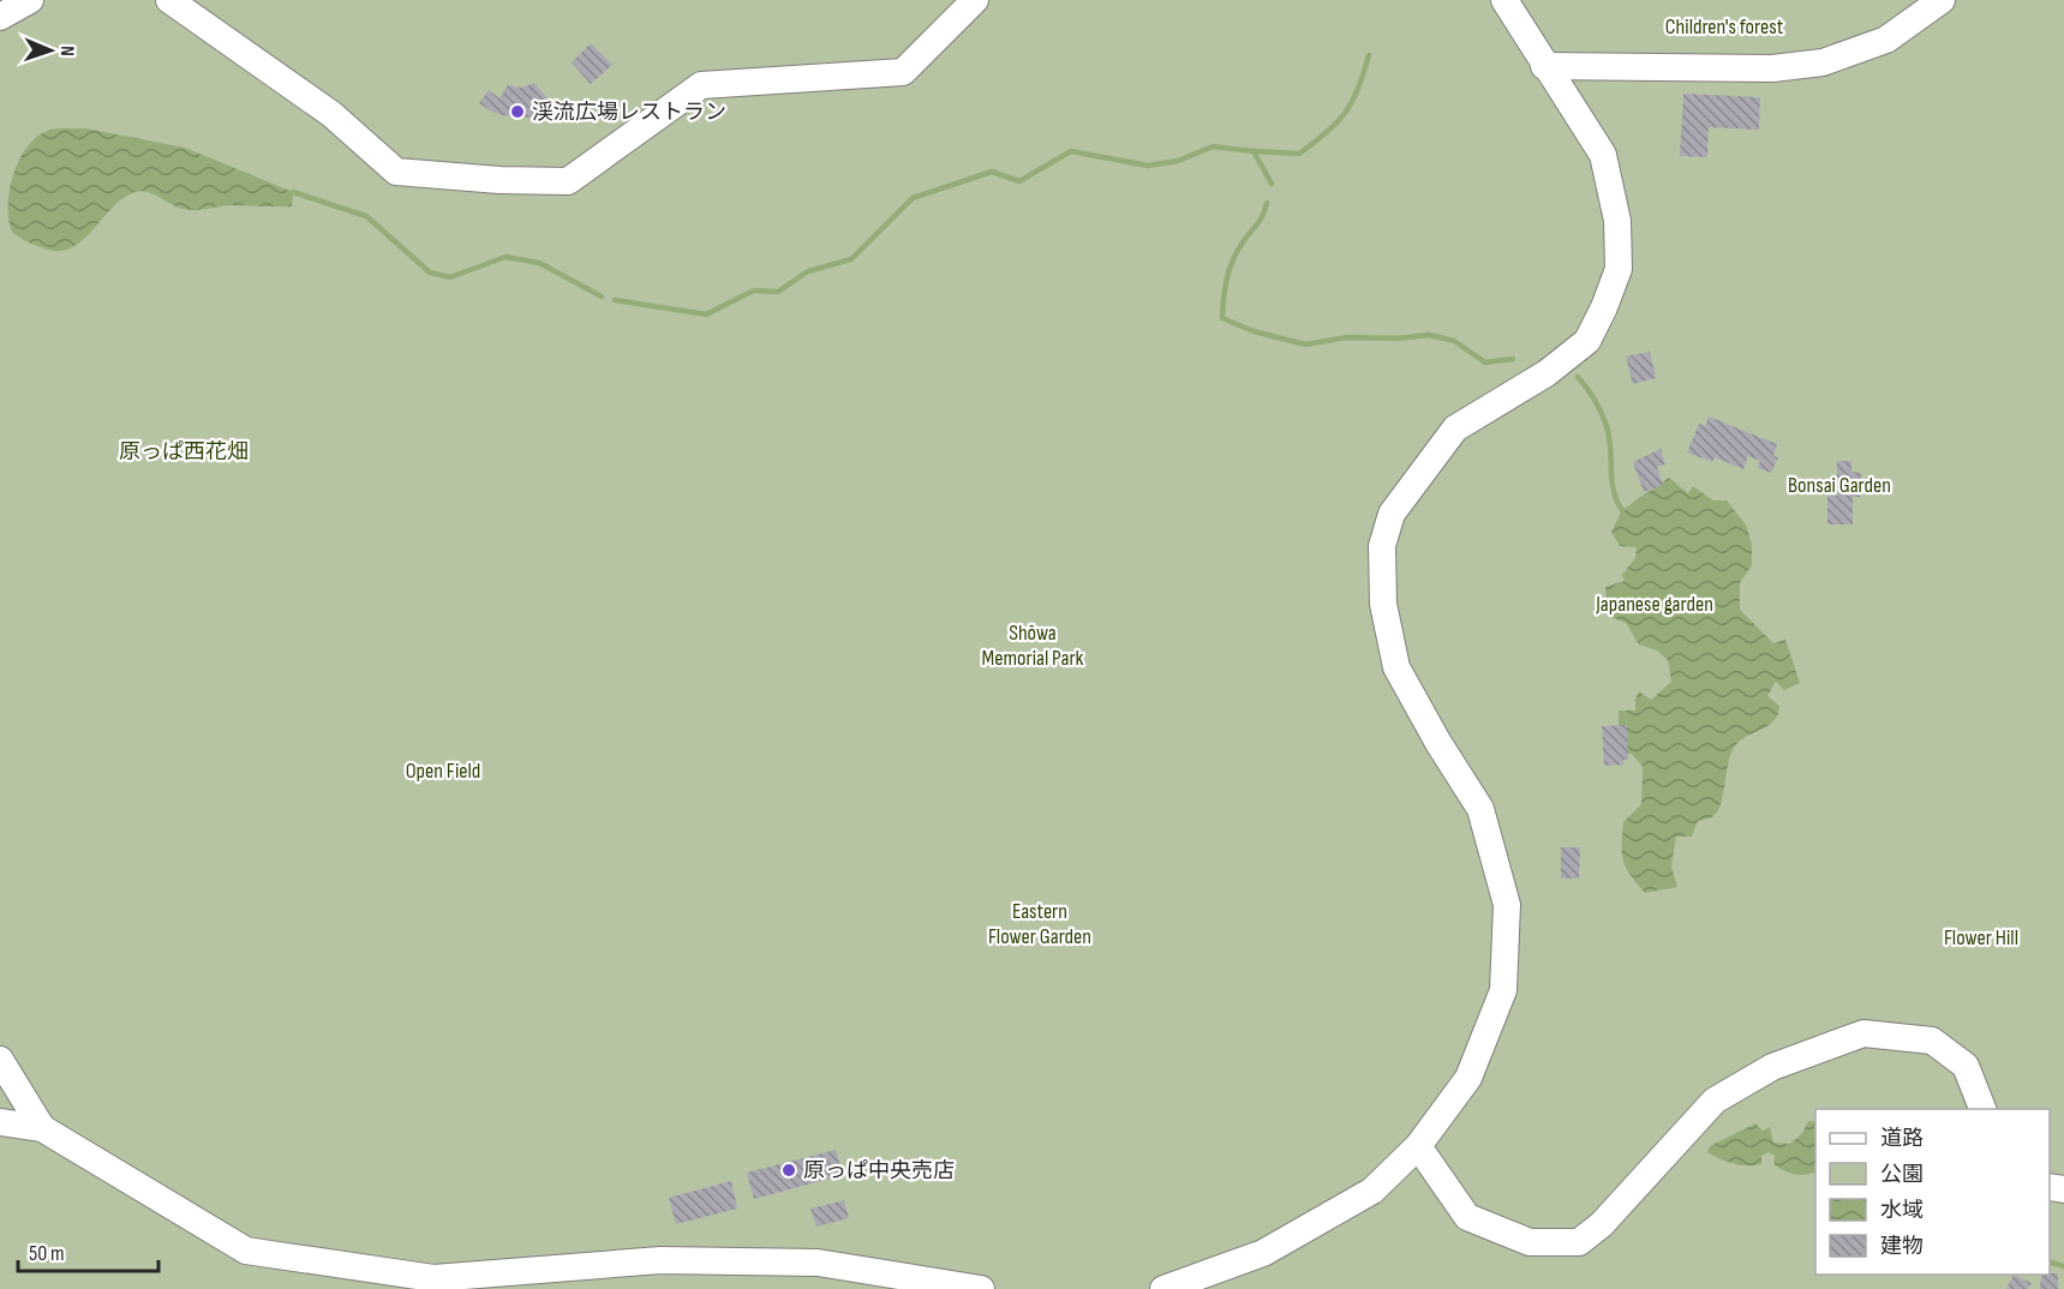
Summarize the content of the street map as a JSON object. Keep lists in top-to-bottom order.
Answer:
{
  "parks": [
    "Children's forest",
    "原っぱ西花畑",
    "Bonsai Garden",
    "Japanese garden",
    "Shōwa Memorial Park",
    "Open Field",
    "Eastern Flower Garden",
    "Flower Hill"
  ],
  "places": ["渓流広場レストラン", "原っぱ中央売店"],
  "legend": [
    "道路",
    "公園",
    "水域",
    "建物"
  ],
  "scale_bar": "50 m",
  "north": "right"
}
